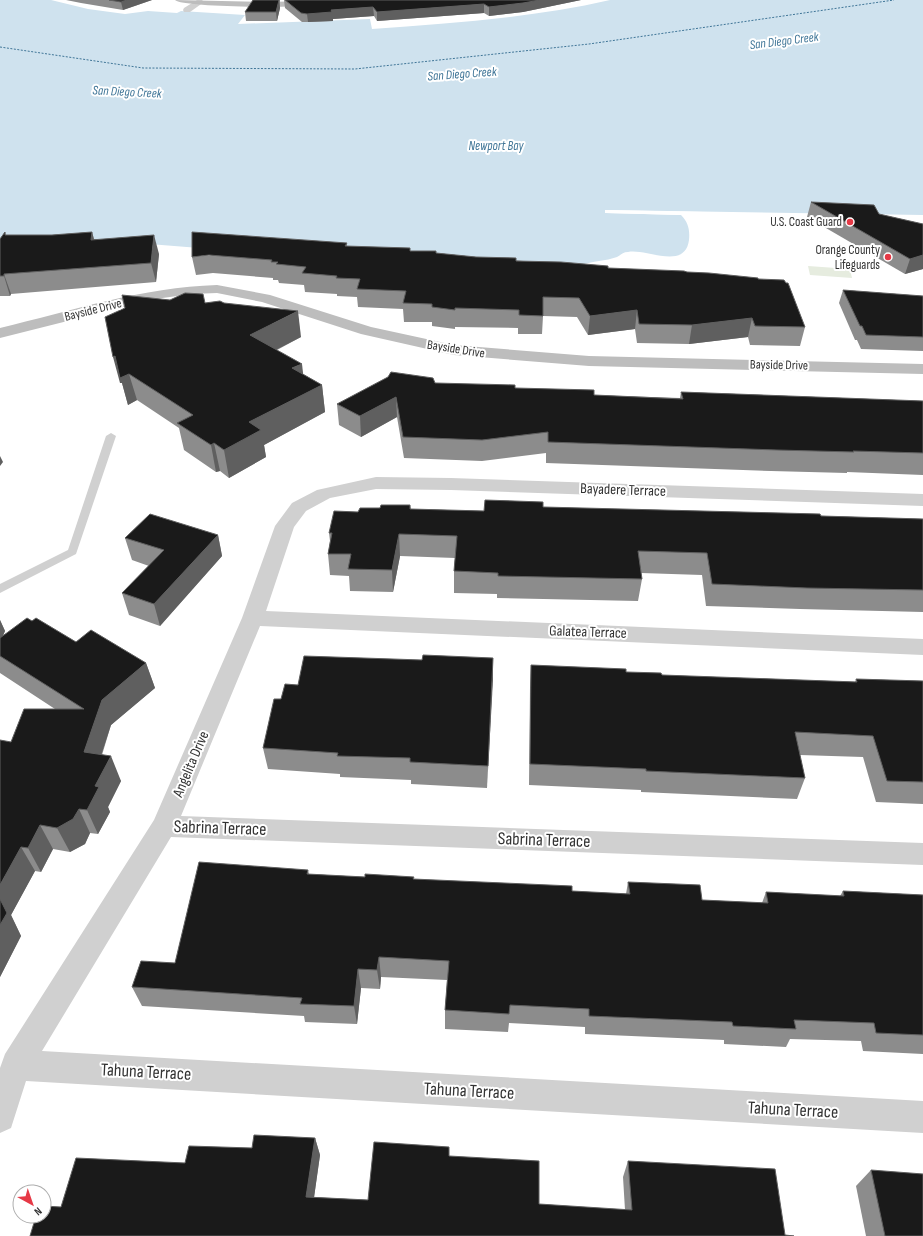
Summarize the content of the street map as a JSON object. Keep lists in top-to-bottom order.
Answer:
{
  "streets": {
    "main road": ["Bayside Drive"],
    "street": [
      "Bayadere Terrace",
      "Galatea Terrace",
      "Angelita Drive",
      "Sabrina Terrace",
      "Tahuna Terrace"
    ]
  },
  "crossings": [
    ["Bayadere Terrace", "Angelita Drive"],
    ["Galatea Terrace", "Angelita Drive"],
    ["Angelita Drive", "Sabrina Terrace"],
    ["Angelita Drive", "Tahuna Terrace"]
  ],
  "water": ["San Diego Creek", "Newport Bay"],
  "places": ["U.S. Coast Guard", "Orange County Lifeguards"],
  "north": "bottom right"
}
